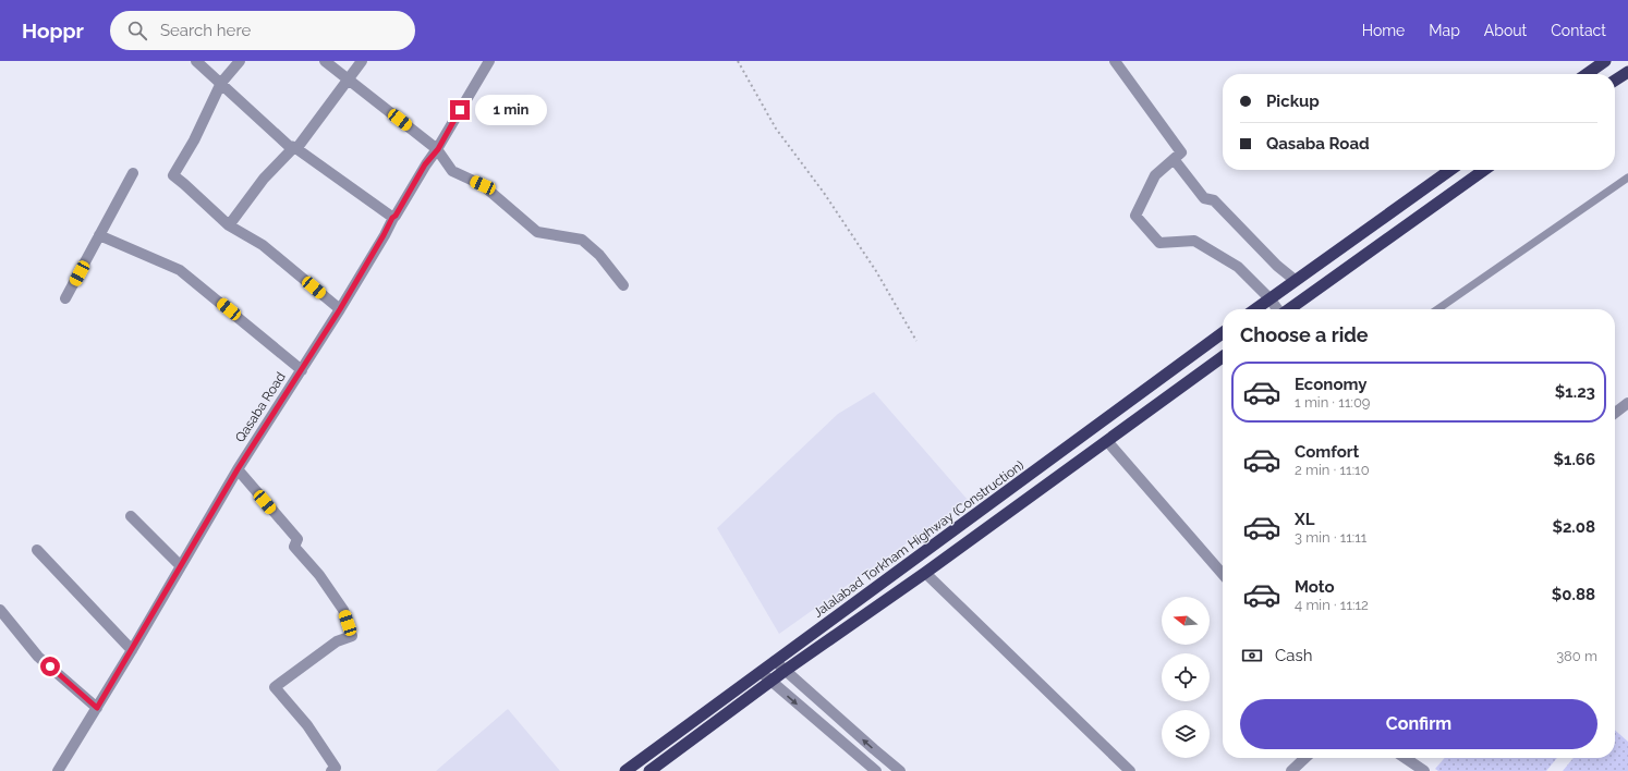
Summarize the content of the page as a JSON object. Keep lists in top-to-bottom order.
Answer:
{
  "streets": {
    "highway": ["Jalalabad Torkham Highway (Construction)"],
    "street": ["Qasaba Road"]
  },
  "north": "left",
  "page": {
    "header": "Hoppr",
    "search": "Search here",
    "nav": [
      "Home",
      "Map",
      "About",
      "Contact"
    ],
    "banner": ["Pickup", "Qasaba Road"],
    "bubble": "1 min",
    "heading": "Choose a ride",
    "list": [
      {
        "name": "Economy",
        "note": "1 min · 11:09",
        "value": "$1.23"
      },
      {
        "name": "Comfort",
        "note": "2 min · 11:10",
        "value": "$1.66"
      },
      {
        "name": "XL",
        "note": "3 min · 11:11",
        "value": "$2.08"
      },
      {
        "name": "Moto",
        "note": "4 min · 11:12",
        "value": "$0.88"
      }
    ],
    "pay": ["Cash", "380 m"],
    "buttons": "Confirm"
  }
}
